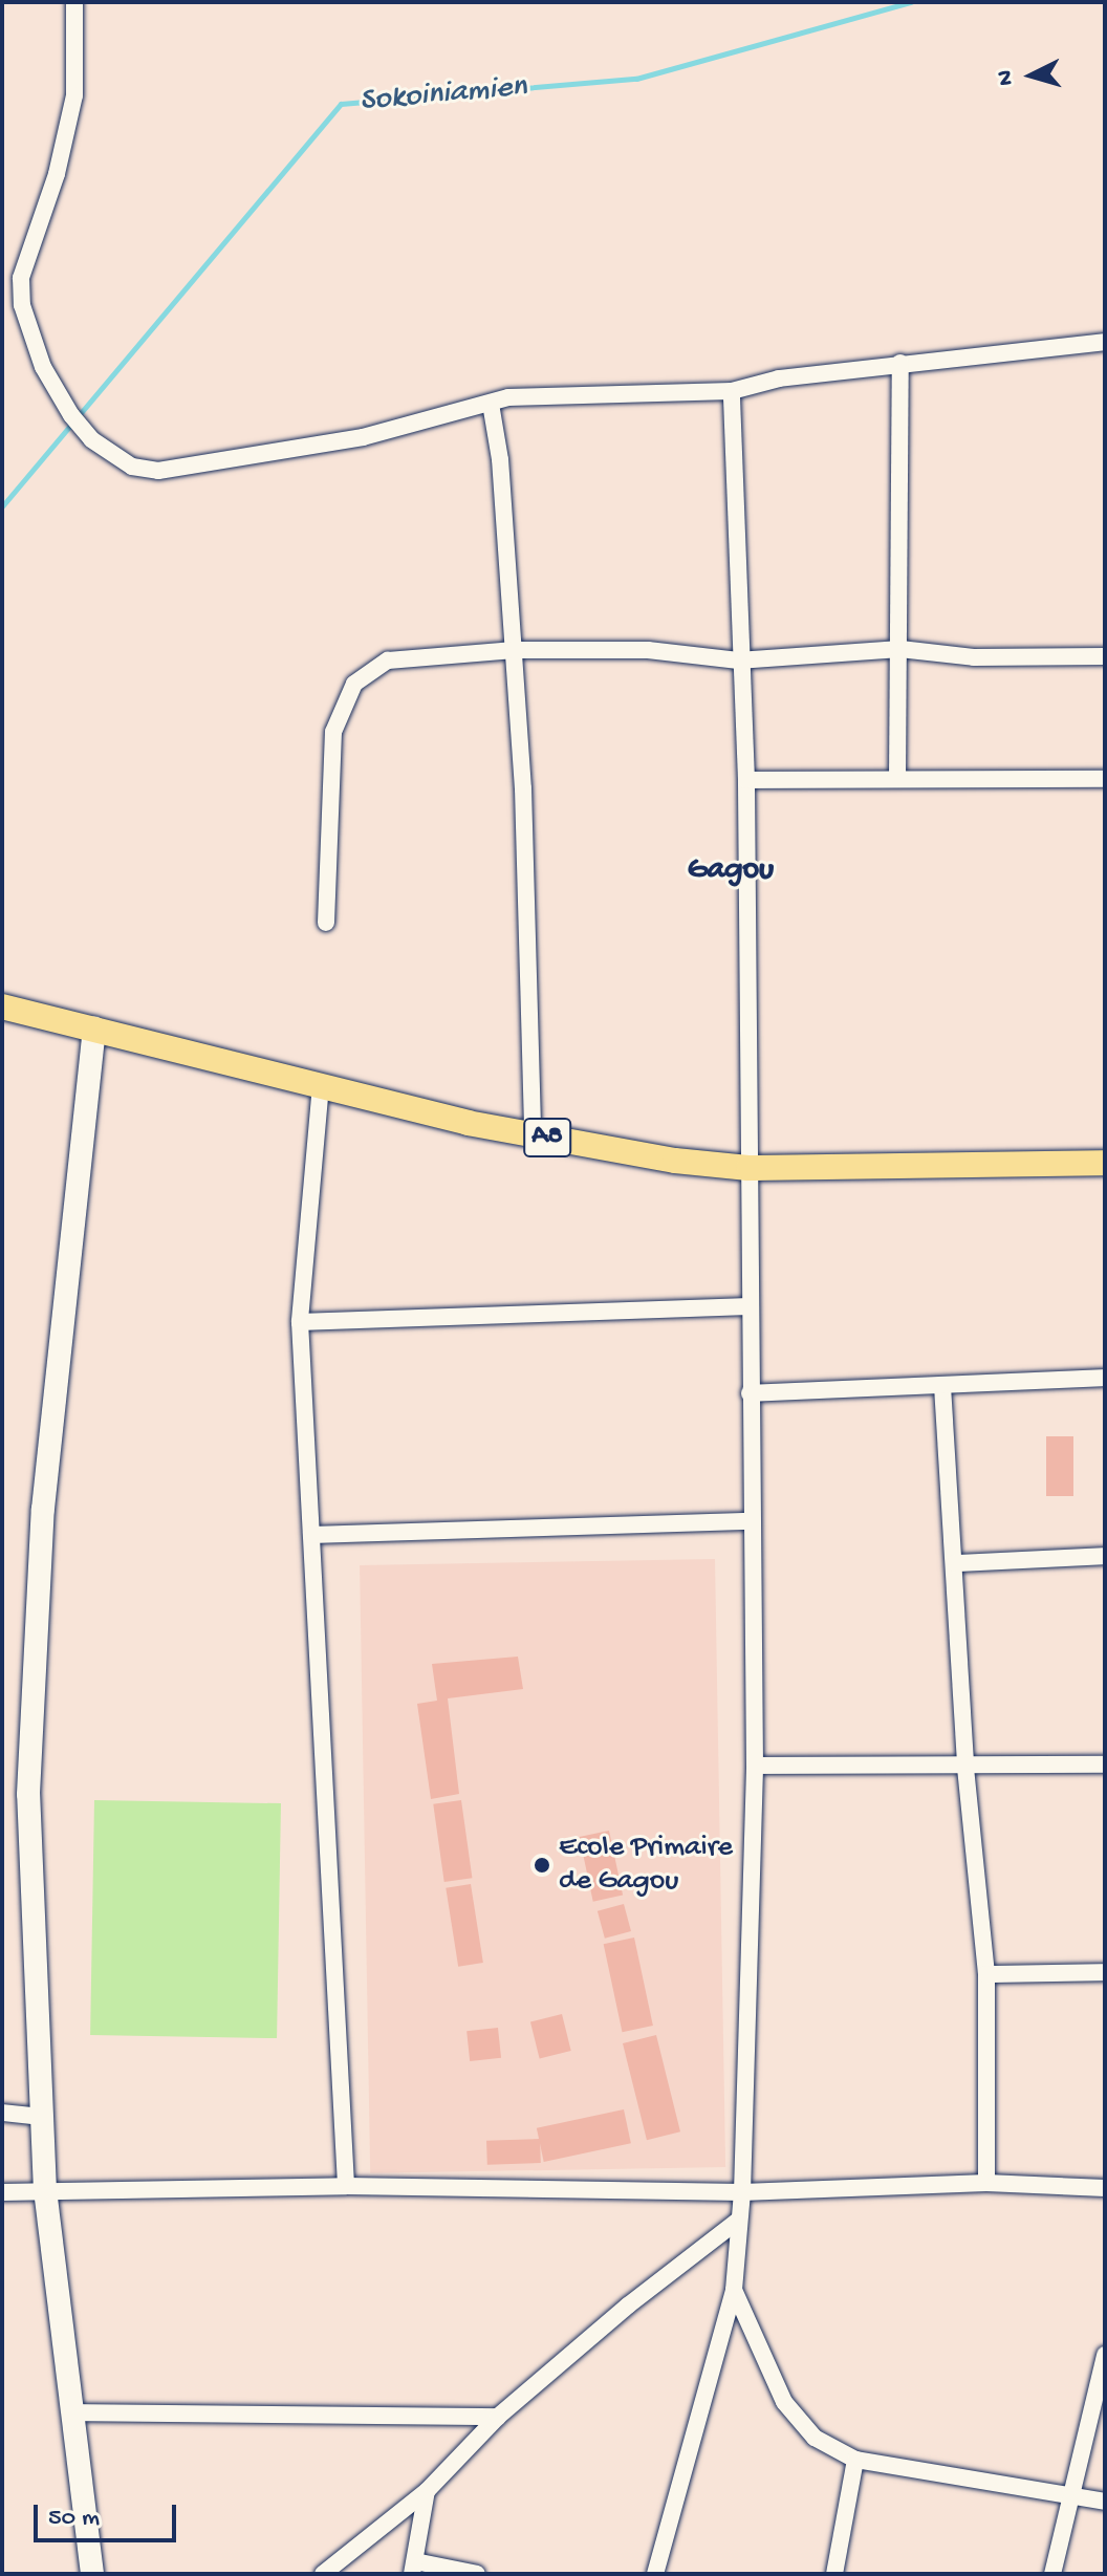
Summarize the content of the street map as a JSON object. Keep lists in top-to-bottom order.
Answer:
{
  "streets": {
    "main road": ["A8"]
  },
  "districts": ["Gagou"],
  "water": ["Sokoiniamien"],
  "places": ["Ecole Primaire de Gagou"],
  "scale_bar": "50 m",
  "north": "left"
}
